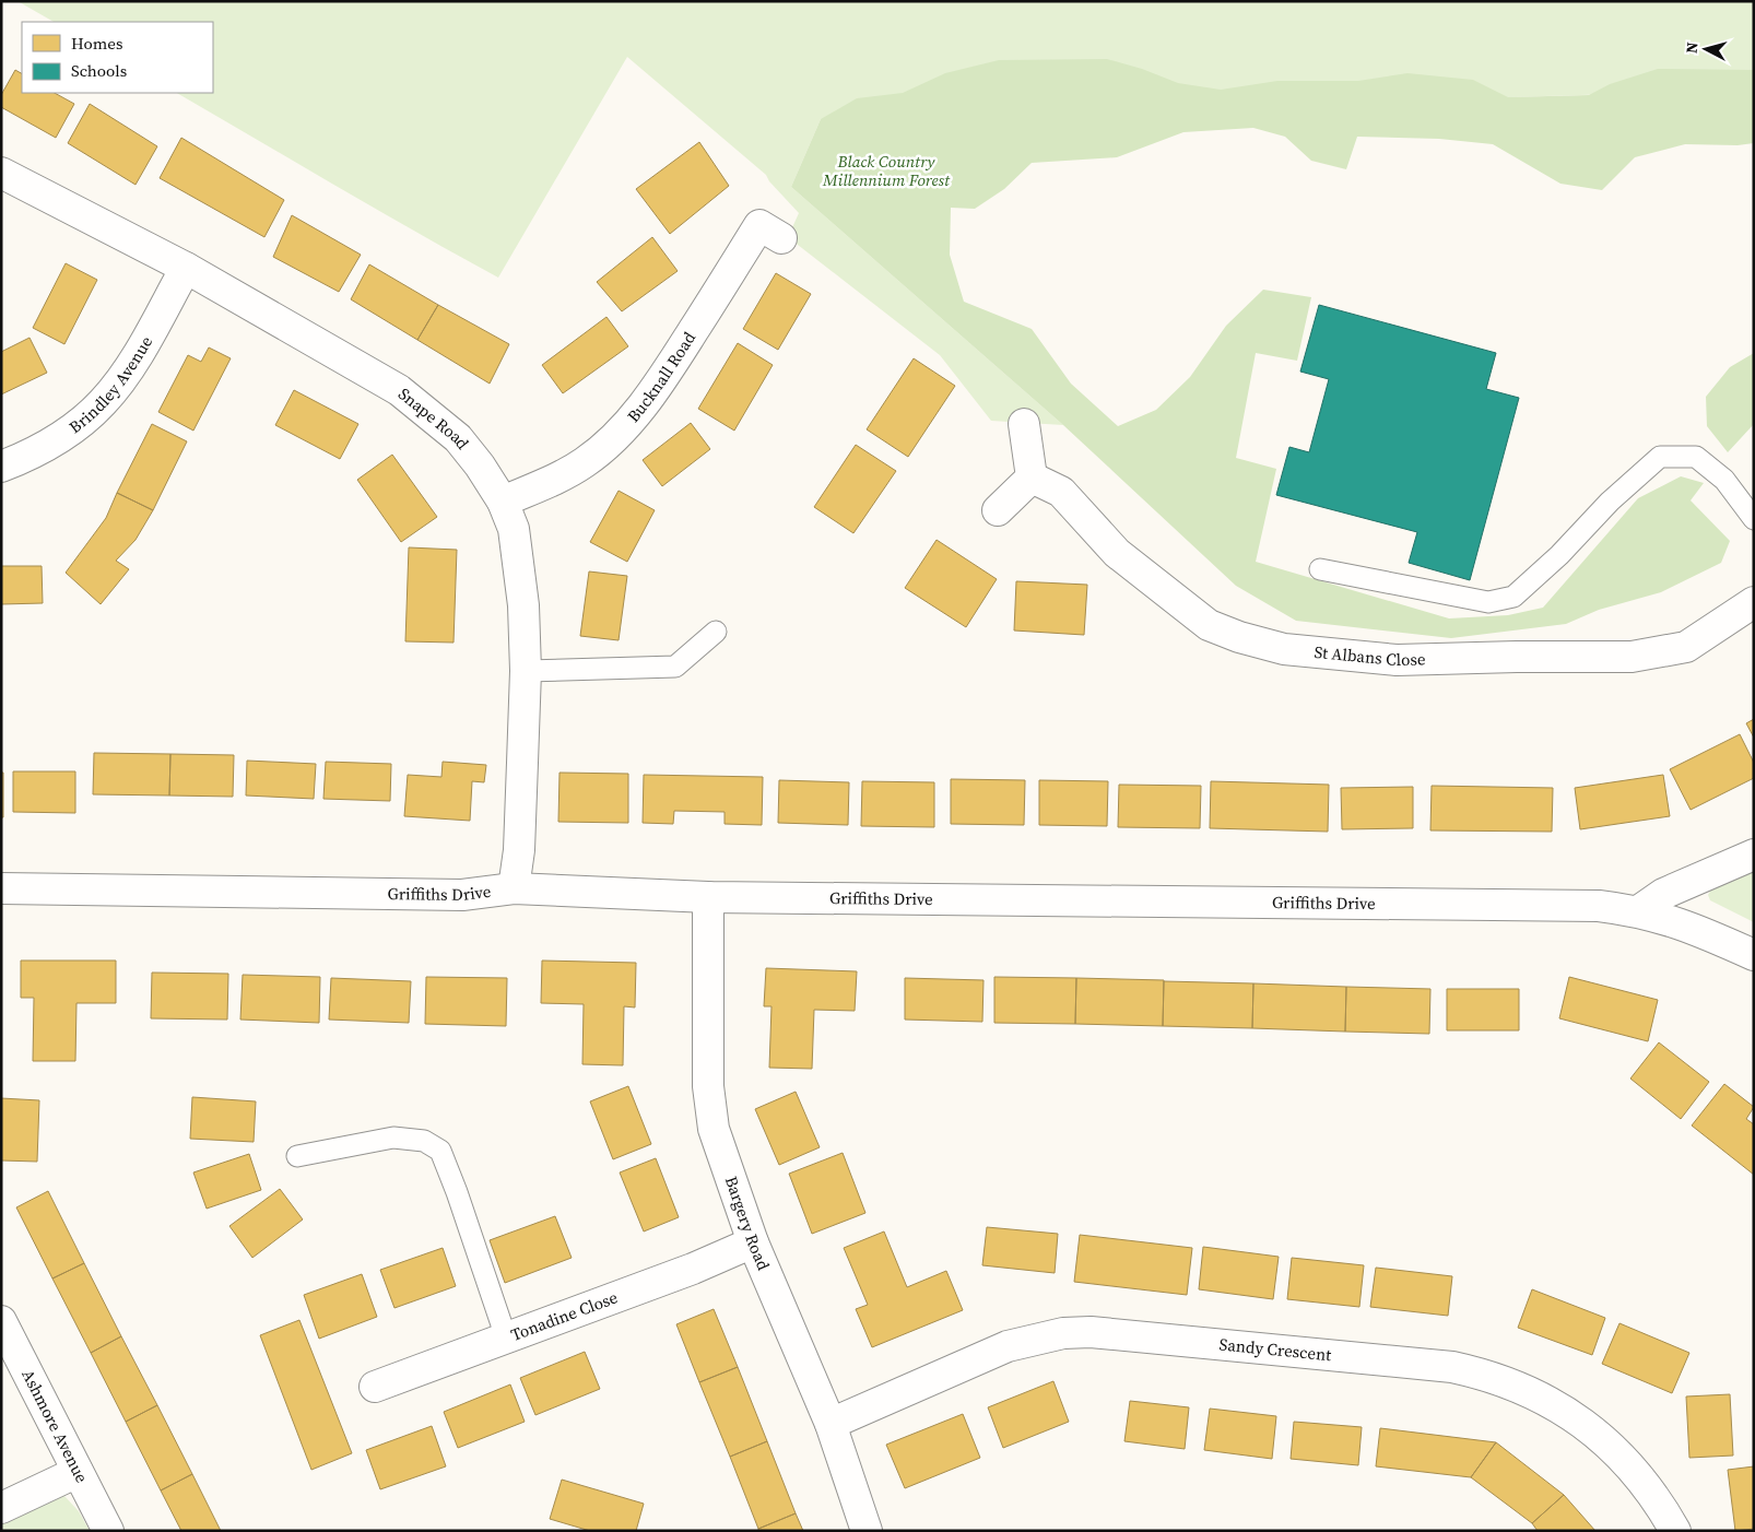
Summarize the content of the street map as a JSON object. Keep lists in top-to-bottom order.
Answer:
{
  "streets": {
    "street": [
      "Bucknall Road",
      "Brindley Avenue",
      "Snape Road",
      "St Albans Close",
      "Griffiths Drive",
      "Bargery Road",
      "Tonadine Close",
      "Sandy Crescent",
      "Ashmore Avenue"
    ]
  },
  "crossings": [
    ["Bucknall Road", "Snape Road"],
    ["Brindley Avenue", "Snape Road"],
    ["Snape Road", "Griffiths Drive"],
    ["Griffiths Drive", "Bargery Road"],
    ["Bargery Road", "Tonadine Close"],
    ["Bargery Road", "Sandy Crescent"]
  ],
  "parks": ["Black Country Millennium Forest"],
  "legend": ["Homes", "Schools"],
  "north": "left"
}
